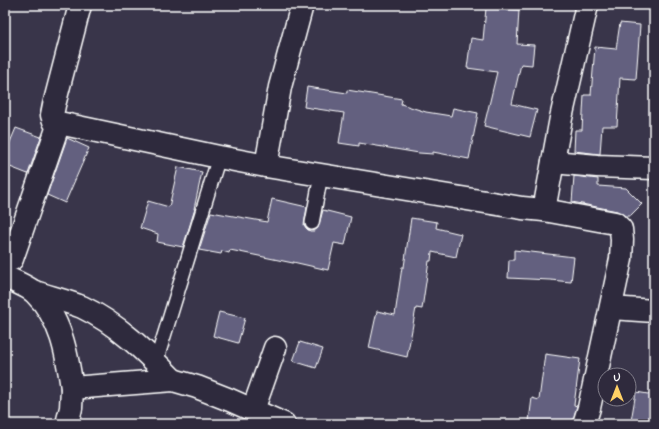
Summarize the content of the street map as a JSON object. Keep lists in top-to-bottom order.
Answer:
{
  "north": "top"
}
